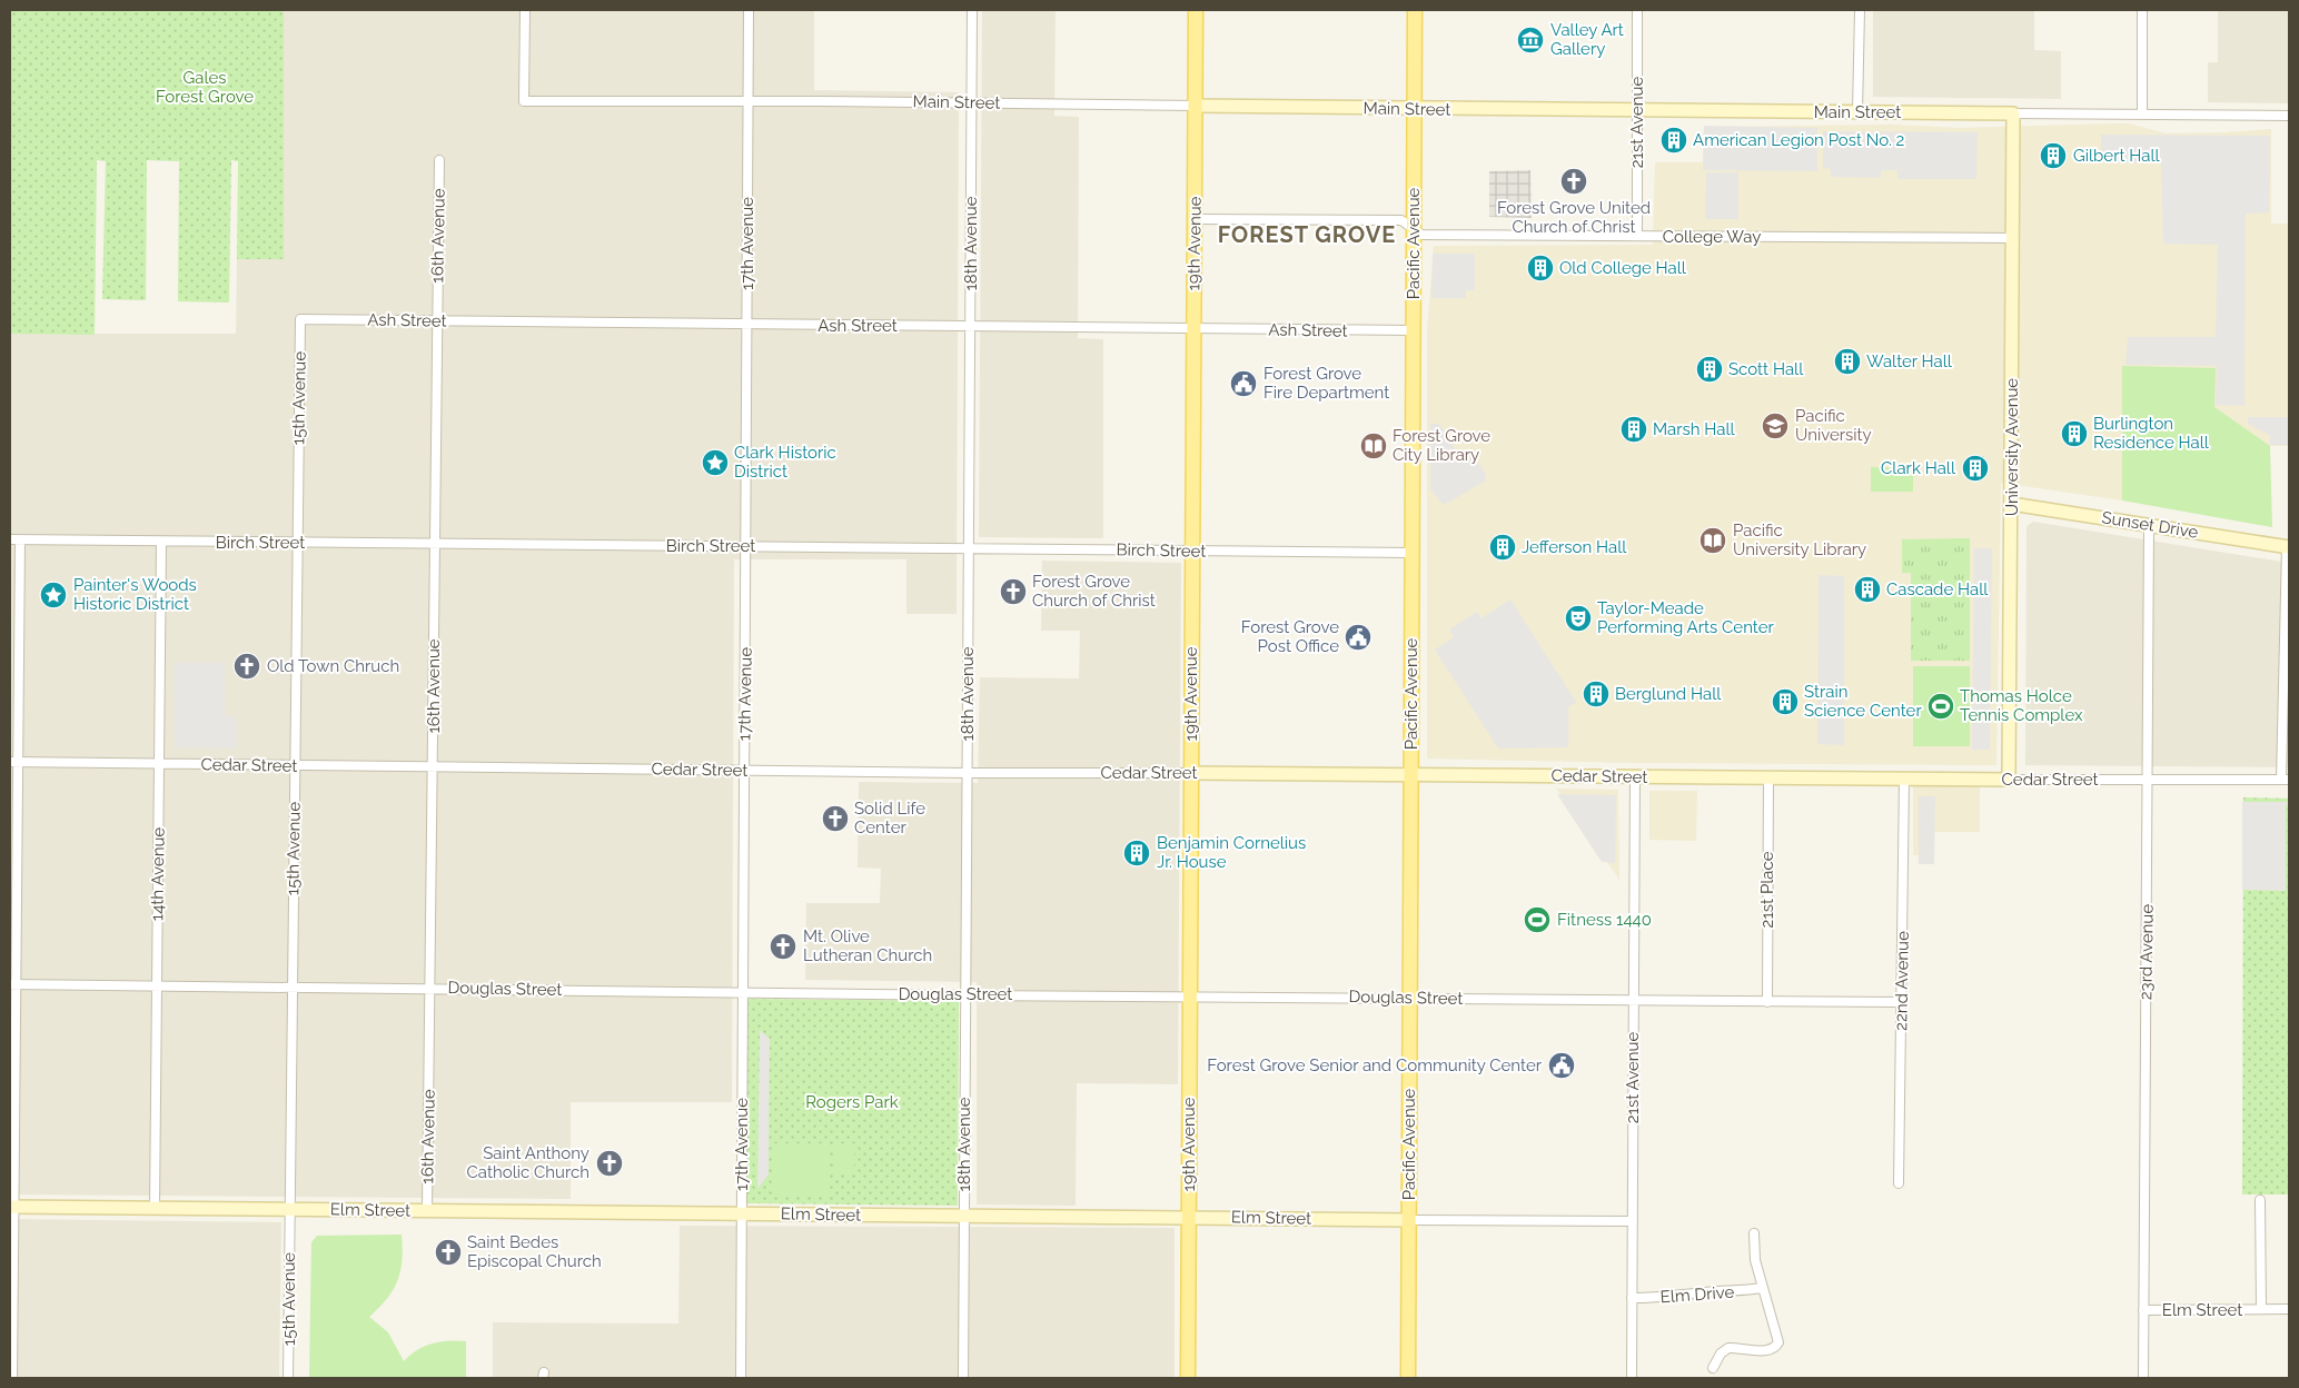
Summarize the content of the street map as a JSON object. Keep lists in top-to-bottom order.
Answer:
{
  "streets": {
    "main road": ["19th Avenue", "Pacific Avenue"],
    "street": [
      "Main Street",
      "21st Avenue",
      "16th Avenue",
      "College Way",
      "17th Avenue",
      "18th Avenue",
      "Ash Street",
      "15th Avenue",
      "University Avenue",
      "Sunset Drive",
      "Birch Street",
      "Cedar Street",
      "14th Avenue",
      "21st Place",
      "23rd Avenue",
      "22nd Avenue",
      "Douglas Street",
      "Elm Street",
      "Elm Drive"
    ]
  },
  "crossings": [
    ["Main Street", "21st Avenue"],
    ["Main Street", "17th Avenue"],
    ["Main Street", "18th Avenue"],
    ["Main Street", "19th Avenue"],
    ["Main Street", "Pacific Avenue"],
    ["Main Street", "University Avenue"],
    ["21st Avenue", "College Way"],
    ["21st Avenue", "Cedar Street"],
    ["21st Avenue", "Douglas Street"],
    ["21st Avenue", "Elm Street"],
    ["21st Avenue", "Elm Drive"],
    ["16th Avenue", "Ash Street"],
    ["16th Avenue", "Birch Street"],
    ["16th Avenue", "Cedar Street"],
    ["16th Avenue", "Douglas Street"],
    ["16th Avenue", "Elm Street"],
    ["College Way", "19th Avenue"],
    ["College Way", "Pacific Avenue"],
    ["College Way", "University Avenue"],
    ["17th Avenue", "Ash Street"],
    ["17th Avenue", "Birch Street"],
    ["17th Avenue", "Cedar Street"],
    ["17th Avenue", "Douglas Street"],
    ["17th Avenue", "Elm Street"],
    ["18th Avenue", "Ash Street"],
    ["18th Avenue", "Birch Street"],
    ["18th Avenue", "Cedar Street"],
    ["18th Avenue", "Douglas Street"],
    ["18th Avenue", "Elm Street"],
    ["19th Avenue", "Ash Street"],
    ["19th Avenue", "Birch Street"],
    ["19th Avenue", "Cedar Street"],
    ["19th Avenue", "Douglas Street"],
    ["19th Avenue", "Elm Street"],
    ["Pacific Avenue", "Ash Street"],
    ["Pacific Avenue", "Birch Street"],
    ["Pacific Avenue", "Cedar Street"],
    ["Pacific Avenue", "Douglas Street"],
    ["Pacific Avenue", "Elm Street"],
    ["Ash Street", "15th Avenue"],
    ["15th Avenue", "Birch Street"],
    ["15th Avenue", "Cedar Street"],
    ["15th Avenue", "Douglas Street"],
    ["15th Avenue", "Elm Street"],
    ["University Avenue", "Sunset Drive"],
    ["University Avenue", "Cedar Street"],
    ["Sunset Drive", "23rd Avenue"],
    ["Birch Street", "14th Avenue"],
    ["Cedar Street", "14th Avenue"],
    ["Cedar Street", "21st Place"],
    ["Cedar Street", "23rd Avenue"],
    ["Cedar Street", "22nd Avenue"],
    ["14th Avenue", "Douglas Street"],
    ["14th Avenue", "Elm Street"],
    ["21st Place", "Douglas Street"],
    ["23rd Avenue", "Elm Street"],
    ["22nd Avenue", "Douglas Street"]
  ],
  "districts": ["FOREST GROVE"],
  "parks": ["Gales Forest Grove", "Rogers Park"],
  "places": {
    "museum": ["Valley Art Gallery"],
    "building": [
      "American Legion Post No. 2",
      "Gilbert Hall",
      "Old College Hall",
      "Walter Hall",
      "Scott Hall",
      "Marsh Hall",
      "Burlington Residence Hall",
      "Clark Hall",
      "Jefferson Hall",
      "Cascade Hall",
      "Berglund Hall",
      "Strain Science Center",
      "Benjamin Cornelius Jr. House"
    ],
    "church": [
      "Forest Grove United Church of Christ",
      "Forest Grove Church of Christ",
      "Old Town Chruch",
      "Solid Life Center",
      "Mt. Olive Lutheran Church",
      "Saint Anthony Catholic Church",
      "Saint Bedes Episcopal Church"
    ],
    "public building": ["Forest Grove Fire Department", "Forest Grove Post Office", "Forest Grove Senior and Community Center"],
    "school or university": ["Pacific University"],
    "library": ["Forest Grove City Library", "Pacific University Library"],
    "place": ["Clark Historic District", "Painter's Woods Historic District"],
    "theatre": ["Taylor-Meade Performing Arts Center"],
    "sports": ["Thomas Holce Tennis Complex", "Fitness 1440"]
  }
}
